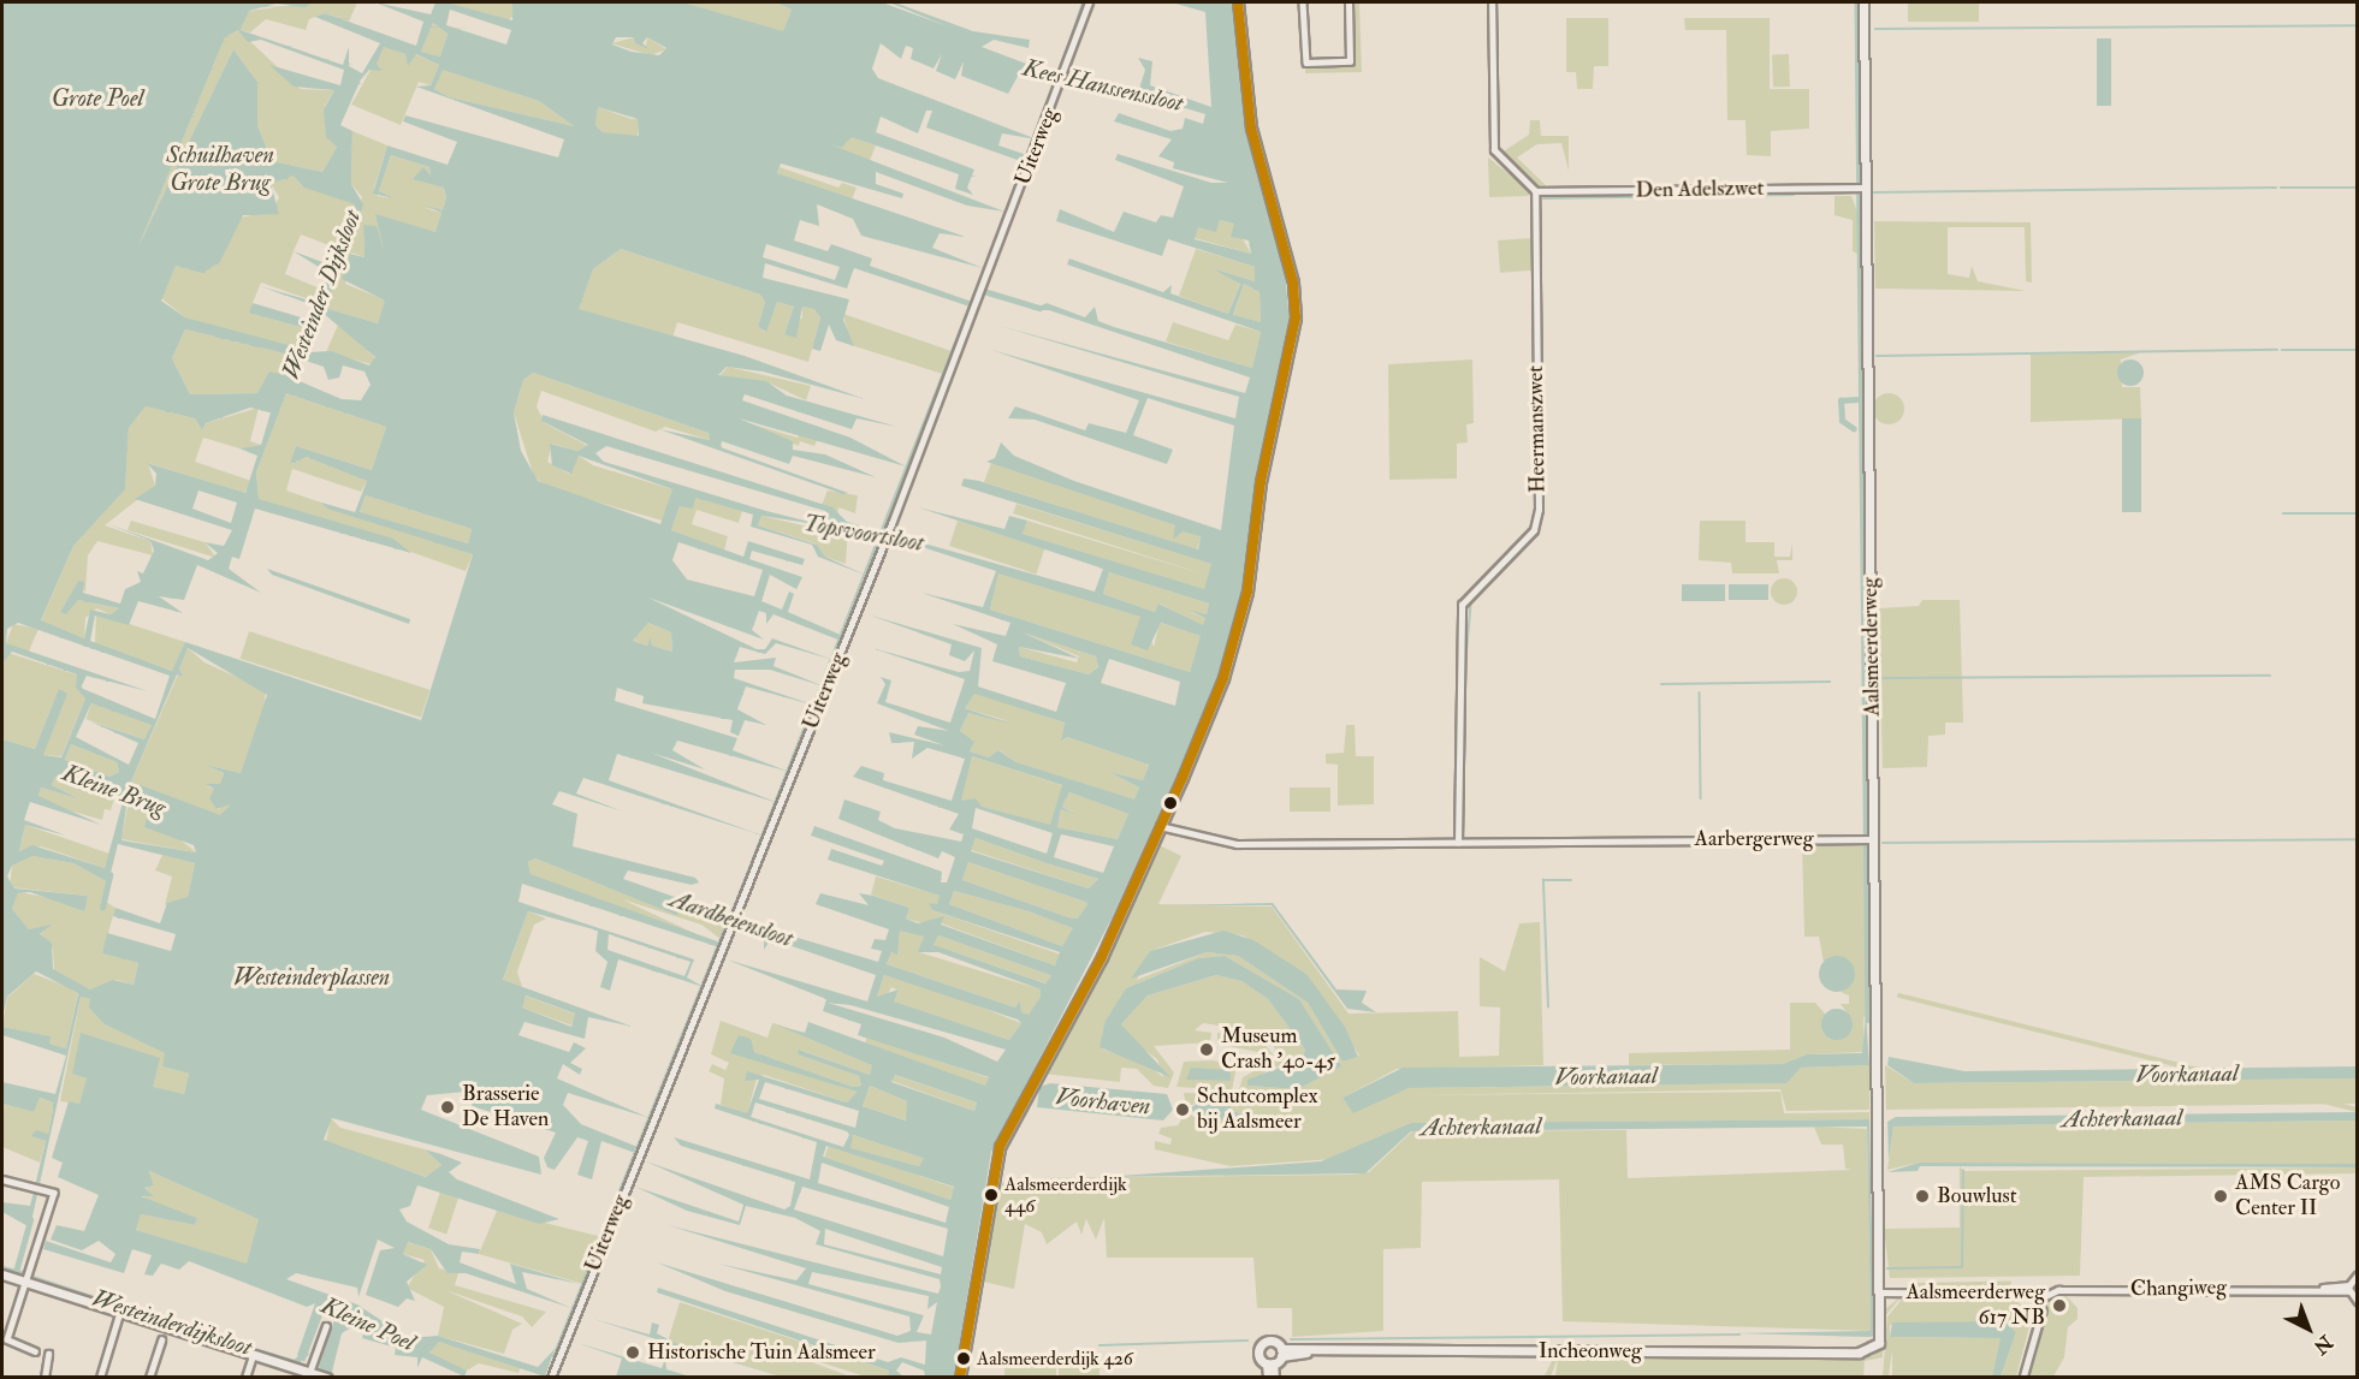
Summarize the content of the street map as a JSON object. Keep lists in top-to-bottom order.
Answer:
{
  "streets": {
    "street": [
      "Uiterweg",
      "Den Adelszwet",
      "Heermanszwet",
      "Aalsmeerderweg",
      "Aarbergerweg",
      "Changiweg",
      "Incheonweg"
    ]
  },
  "crossings": [
    ["Den Adelszwet", "Heermanszwet"],
    ["Den Adelszwet", "Aalsmeerderweg"],
    ["Heermanszwet", "Aarbergerweg"],
    ["Aalsmeerderweg", "Aarbergerweg"],
    ["Aalsmeerderweg", "Incheonweg"]
  ],
  "water": [
    "Kees Hanssenssloot",
    "Grote Poel",
    "Schuilhaven Grote Brug",
    "Westeinder Dijksloot",
    "Topsvoortsloot",
    "Kleine Brug",
    "Aardbeiensloot",
    "Westeinderplassen",
    "Voorkanaal",
    "Voorhaven",
    "Achterkanaal",
    "Westeinderdijksloot",
    "Kleine Poel"
  ],
  "places": [
    "Museum Crash '40-45",
    "Brasserie De Haven",
    "Schutcomplex bij Aalsmeer",
    "Aalsmeerderdijk 446",
    "Bouwlust",
    "AMS Cargo Center II",
    "Aalsmeerderweg 617 NB",
    "Historische Tuin Aalsmeer",
    "Aalsmeerderdijk 426"
  ],
  "north": "bottom right"
}
